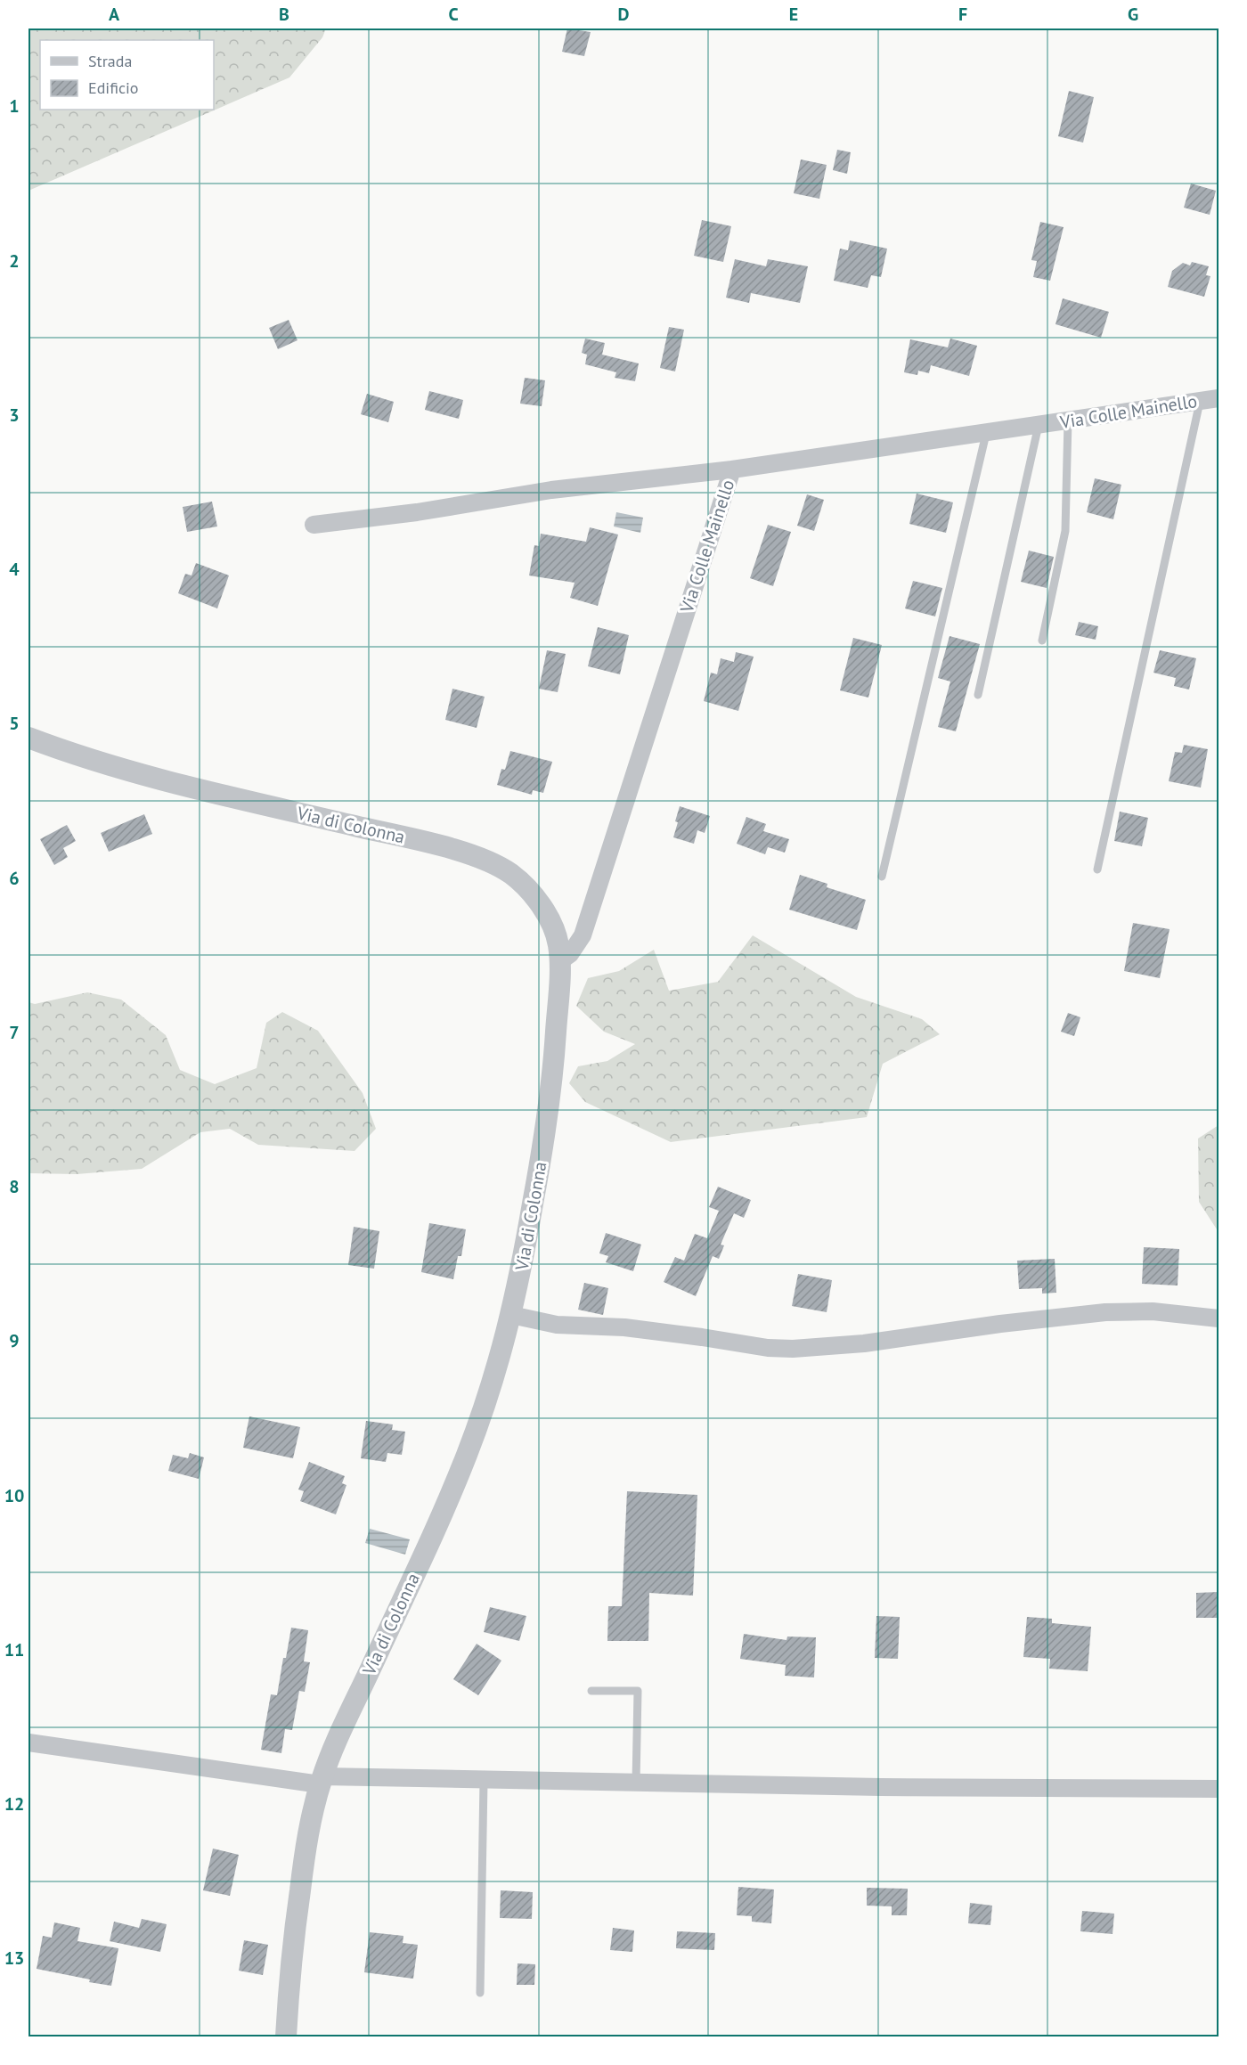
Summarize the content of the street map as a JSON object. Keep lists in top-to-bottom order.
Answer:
{
  "streets": {
    "street": ["Via Colle Mainello", "Via di Colonna"]
  },
  "crossings": [
    ["Via Colle Mainello", "Via di Colonna"]
  ],
  "legend": ["Strada", "Edificio"],
  "grid": {
    "columns": [
      "A",
      "B",
      "C",
      "D",
      "E",
      "F",
      "G"
    ],
    "rows": [
      "1",
      "2",
      "3",
      "4",
      "5",
      "6",
      "7",
      "8",
      "9",
      "10",
      "11",
      "12",
      "13"
    ]
  }
}
